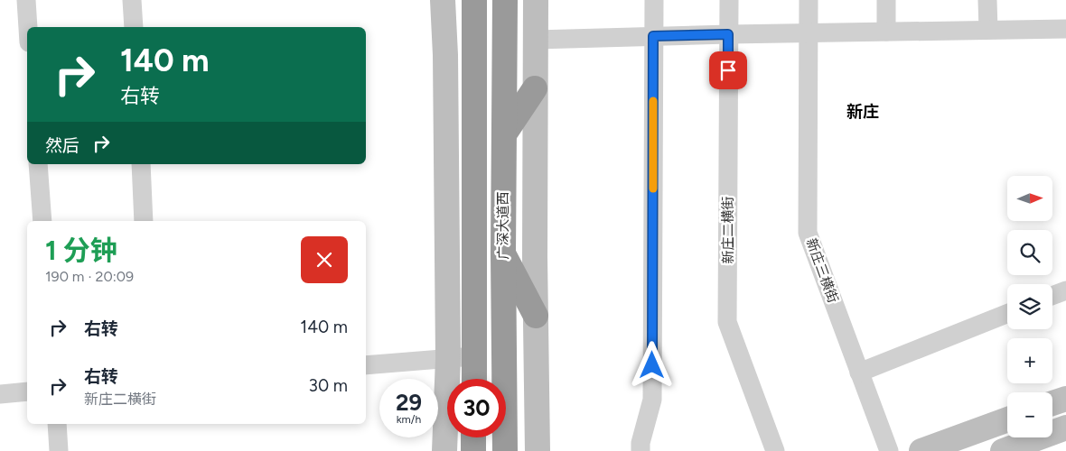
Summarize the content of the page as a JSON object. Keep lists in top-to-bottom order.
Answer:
{
  "streets": {
    "highway": ["广深大道西"],
    "street": ["新庄二横街", "新庄三横街"]
  },
  "districts": ["新庄"],
  "north": "right",
  "page": {
    "turn": ["140 m", "右转"],
    "then": "然后",
    "map_buttons": ["+", "−"],
    "heading": ["1 分钟", "190 m · 20:09"],
    "list": [
      {
        "name": "右转",
        "value": "140 m"
      },
      {
        "name": "右转",
        "note": "新庄二横街",
        "value": "30 m"
      }
    ],
    "speed": "29 km/h",
    "limit": "30"
  }
}
